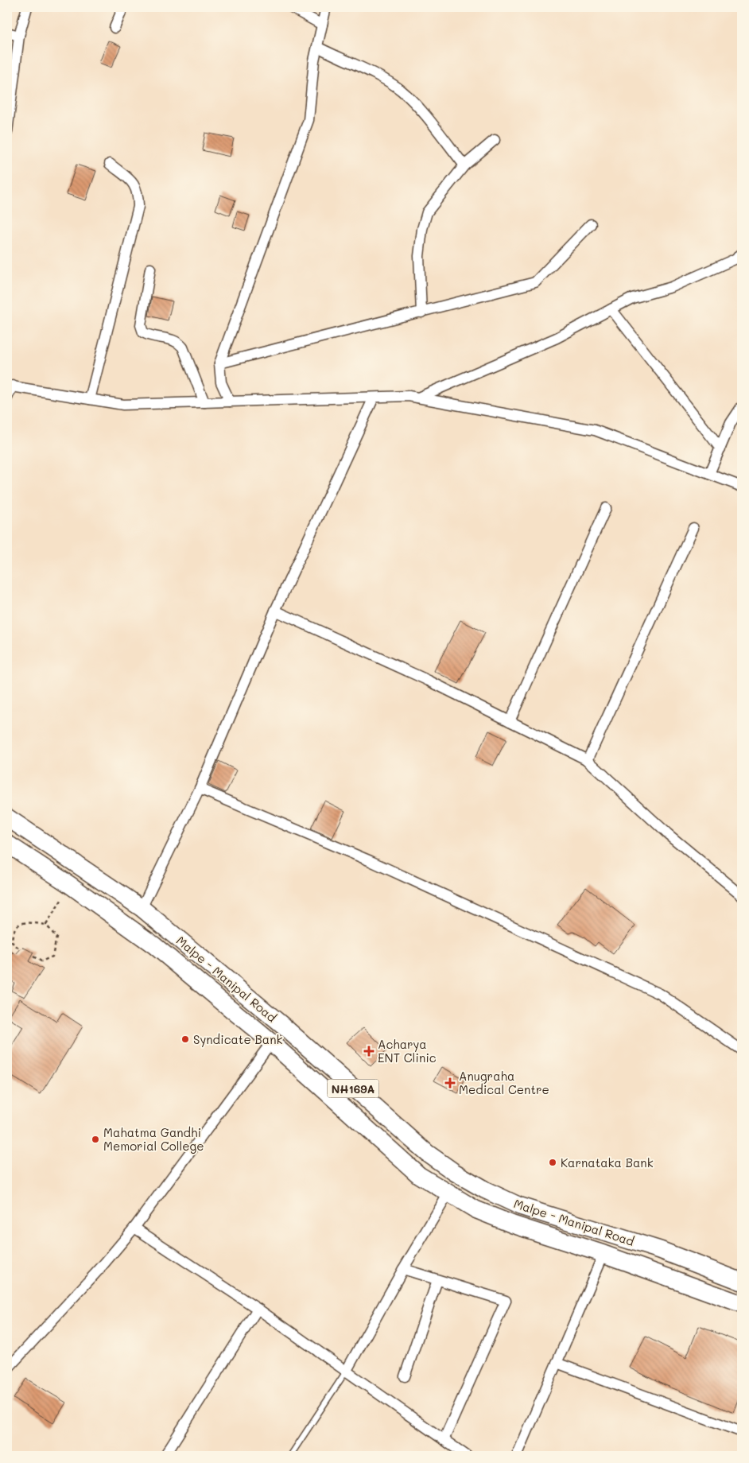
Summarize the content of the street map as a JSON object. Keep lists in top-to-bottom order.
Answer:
{
  "streets": {
    "highway": ["Malpe - Manipal Road", "NH169A"]
  },
  "places": {
    "other": ["Syndicate Bank", "Mahatma Gandhi Memorial College", "Karnataka Bank"],
    "health": ["Acharya ENT Clinic", "Anugraha Medical Centre"]
  }
}
